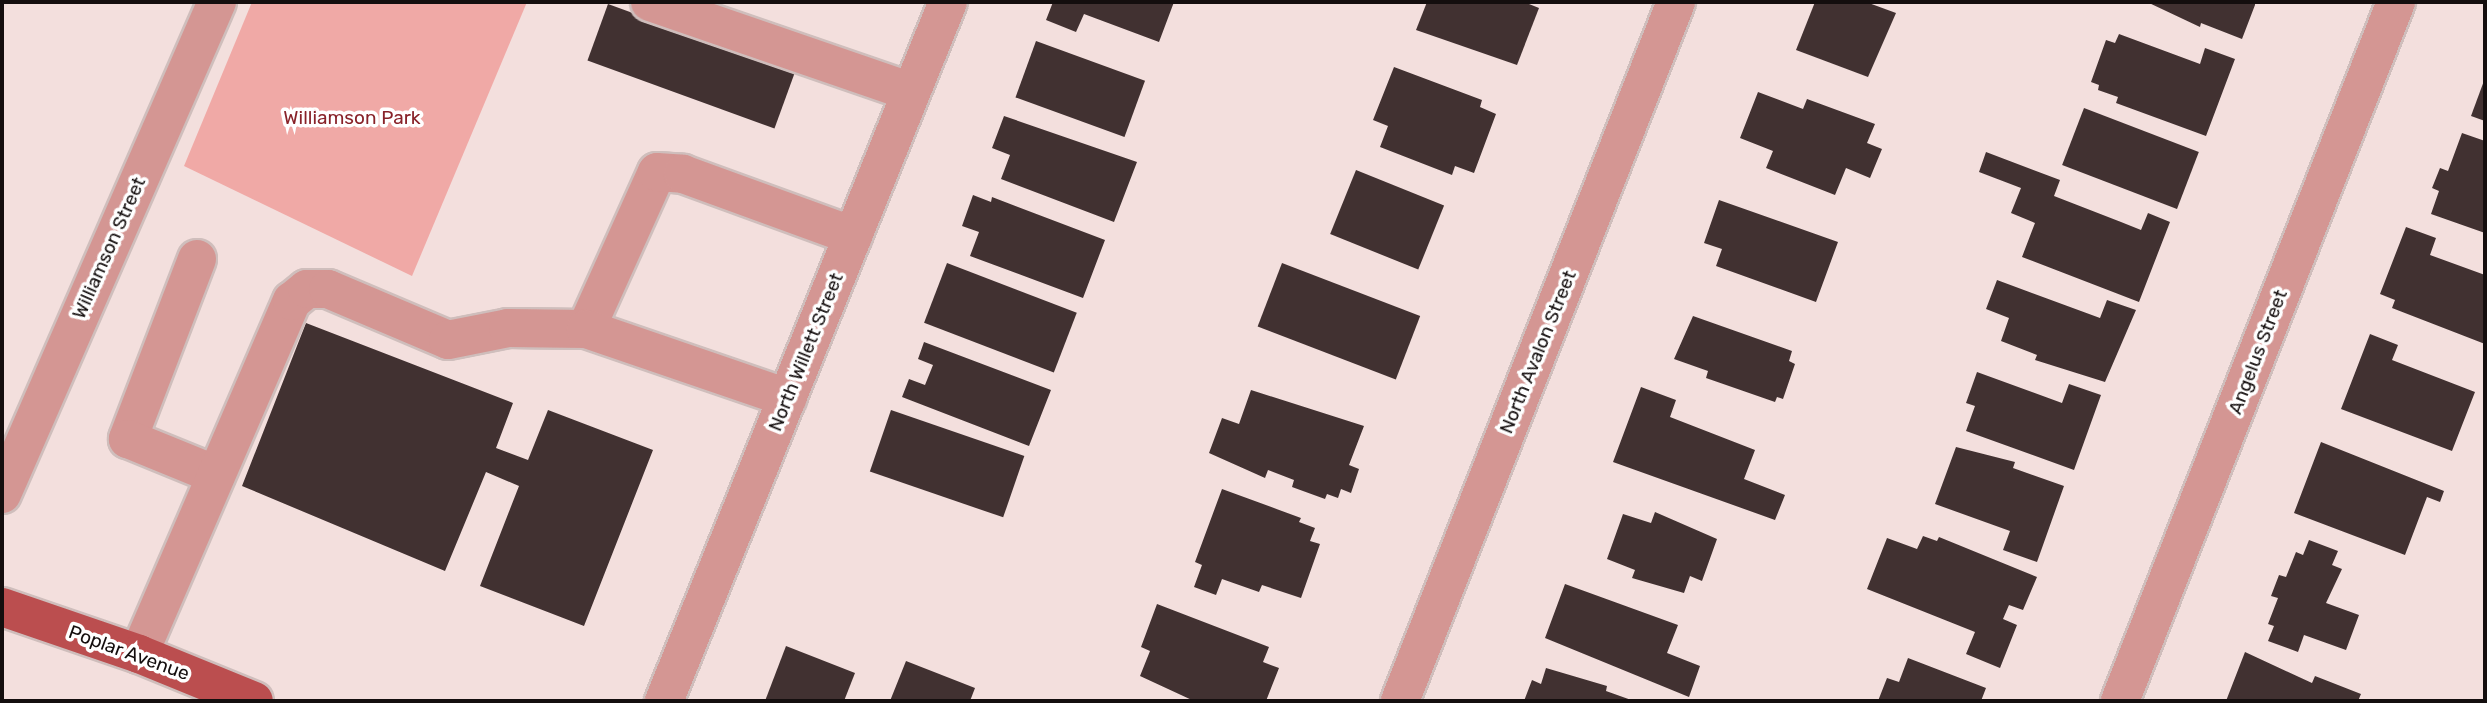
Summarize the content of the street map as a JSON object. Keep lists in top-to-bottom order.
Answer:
{
  "streets": {
    "main road": ["Poplar Avenue"],
    "street": [
      "Williamson Street",
      "North Willett Street",
      "North Avalon Street",
      "Angelus Street"
    ]
  },
  "parks": ["Williamson Park"]
}
